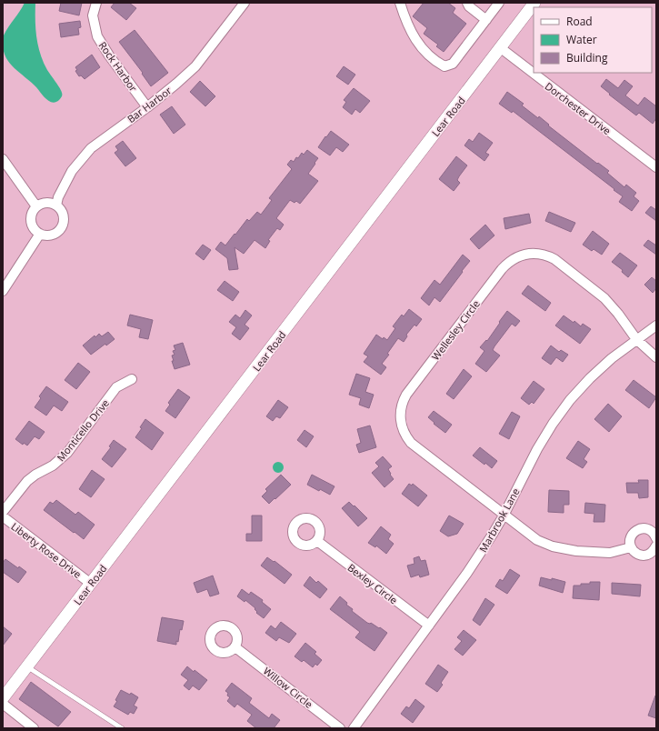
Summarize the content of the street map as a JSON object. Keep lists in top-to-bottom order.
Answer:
{
  "streets": {
    "street": [
      "Rock Harbor",
      "Bar Harbor",
      "Dorchester Drive",
      "Lear Road",
      "Wellesley Circle",
      "Monticello Drive",
      "Marbrook Lane",
      "Liberty Rose Drive",
      "Bexley Circle",
      "Willow Circle"
    ]
  },
  "crossings": [
    ["Rock Harbor", "Bar Harbor"],
    ["Dorchester Drive", "Lear Road"],
    ["Lear Road", "Liberty Rose Drive"],
    ["Wellesley Circle", "Marbrook Lane"],
    ["Marbrook Lane", "Bexley Circle"]
  ],
  "legend": ["Road", "Water", "Building"]
}
